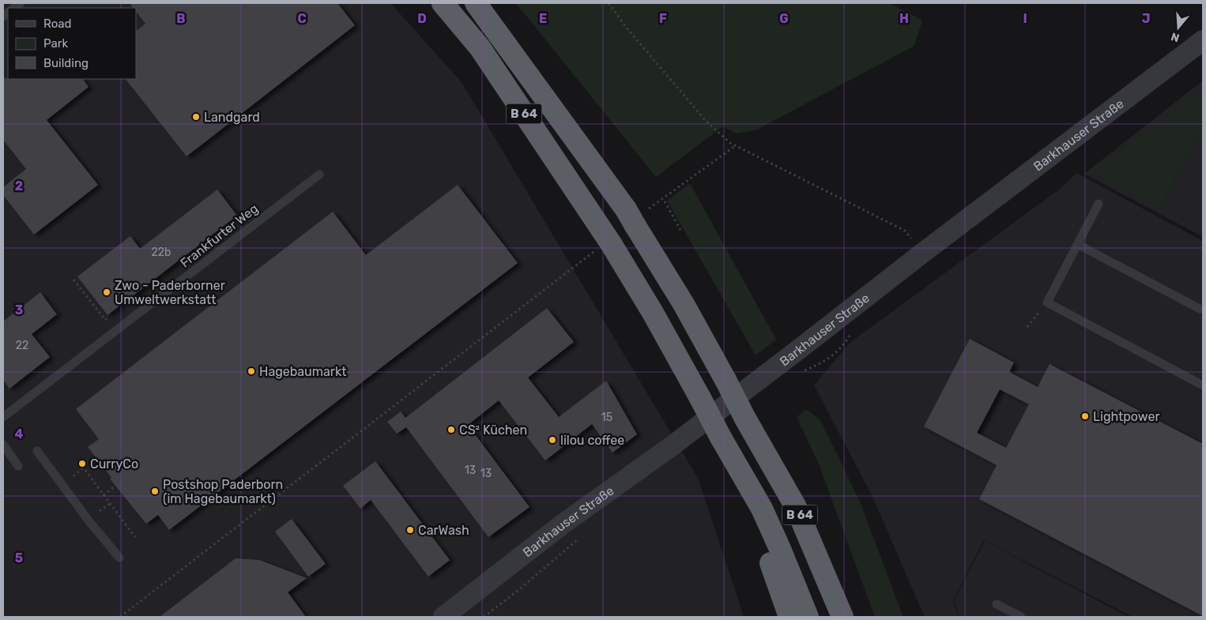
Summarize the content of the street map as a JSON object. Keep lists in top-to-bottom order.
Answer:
{
  "streets": {
    "highway": ["B 64"],
    "street": ["Barkhauser Straße"],
    "lane": ["Frankfurter Weg"]
  },
  "places": [
    "Landgard",
    "Zwo - Paderborner Umweltwerkstatt",
    "Hagebaumarkt",
    "Lightpower",
    "CS² Küchen",
    "lilou coffee",
    "CurryCo",
    "Postshop Paderborn (im Hagebaumarkt)",
    "CarWash"
  ],
  "house_numbers": [
    "22b",
    "22",
    "15",
    "13",
    "13"
  ],
  "legend": ["Road", "Park", "Building"],
  "north": "bottom",
  "grid": {
    "columns": [
      "B",
      "C",
      "D",
      "E",
      "F",
      "G",
      "H",
      "I",
      "J"
    ],
    "rows": [
      "2",
      "3",
      "4",
      "5"
    ]
  }
}
